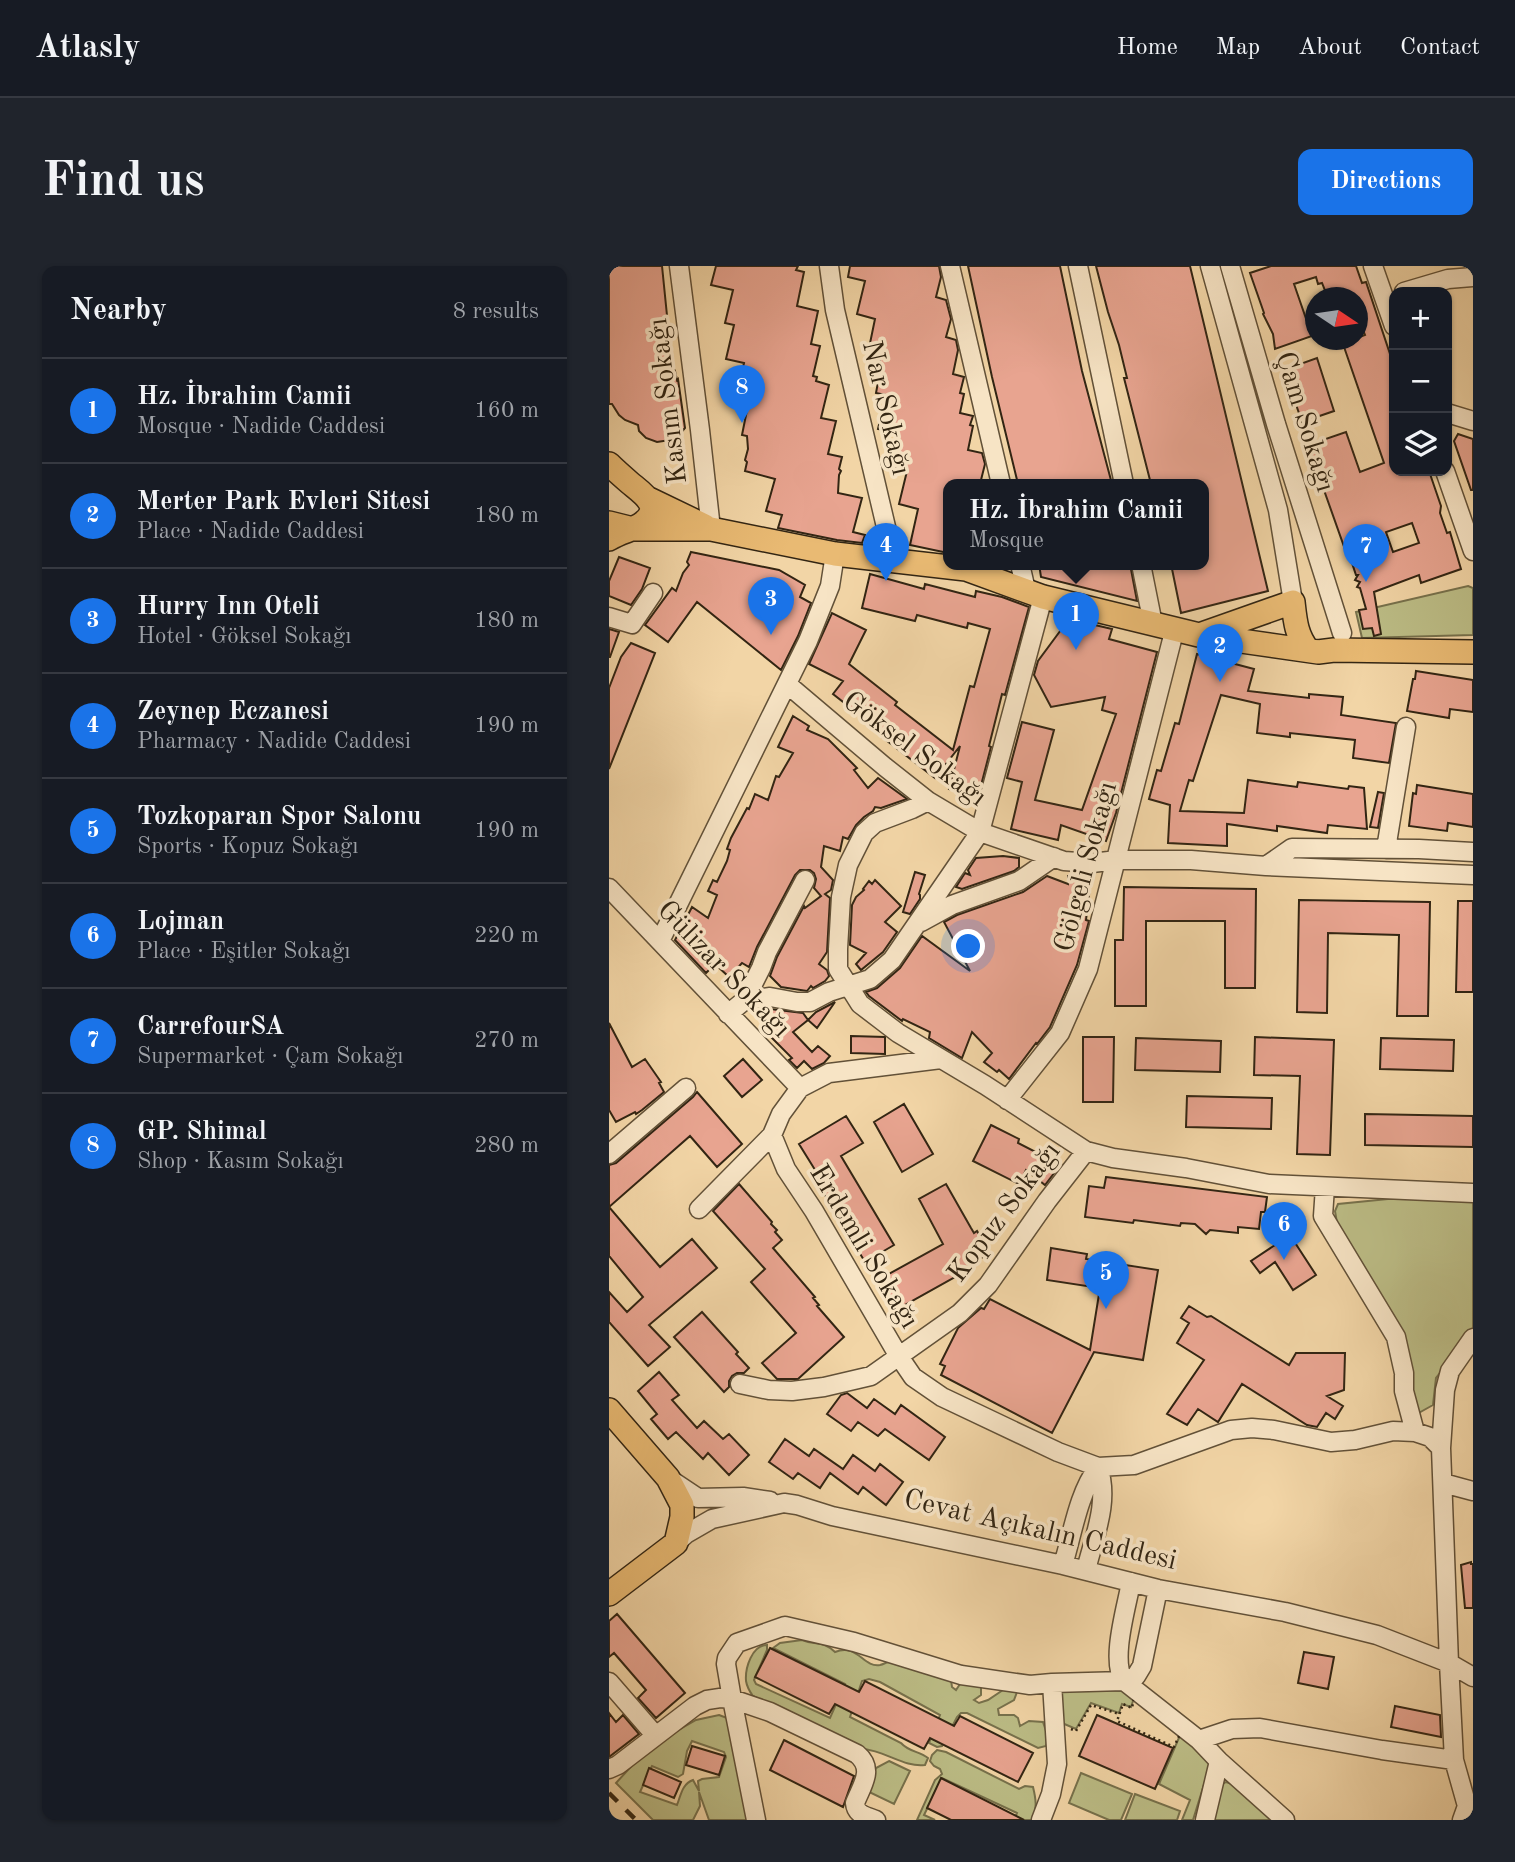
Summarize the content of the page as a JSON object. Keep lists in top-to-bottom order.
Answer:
{
  "streets": {
    "main road": ["Cevat Açıkalın Caddesi"],
    "street": [
      "Kasım Sokağı",
      "Nar Sokağı",
      "Çam Sokağı",
      "Göksel Sokağı",
      "Gölgeli Sokağı",
      "Gülizar Sokağı",
      "Kopuz Sokağı",
      "Erdemli Sokağı"
    ]
  },
  "crossings": [
    ["Göksel Sokağı", "Gölgeli Sokağı"],
    ["Kopuz Sokağı", "Erdemli Sokağı"]
  ],
  "north": "right",
  "page": {
    "header": "Atlasly",
    "nav": [
      "Home",
      "Map",
      "About",
      "Contact"
    ],
    "buttons": "Directions",
    "title": "Find us",
    "heading": ["Nearby", "8 results"],
    "map_buttons": ["+", "−"],
    "list": [
      {
        "mark": "1",
        "name": "Hz. İbrahim Camii",
        "note": "Mosque · Nadide Caddesi",
        "value": "160 m"
      },
      {
        "mark": "2",
        "name": "Merter Park Evleri Sitesi",
        "note": "Place · Nadide Caddesi",
        "value": "180 m"
      },
      {
        "mark": "3",
        "name": "Hurry Inn Oteli",
        "note": "Hotel · Göksel Sokağı",
        "value": "180 m"
      },
      {
        "mark": "4",
        "name": "Zeynep Eczanesi",
        "note": "Pharmacy · Nadide Caddesi",
        "value": "190 m"
      },
      {
        "mark": "5",
        "name": "Tozkoparan Spor Salonu",
        "note": "Sports · Kopuz Sokağı",
        "value": "190 m"
      },
      {
        "mark": "6",
        "name": "Lojman",
        "note": "Place · Eşitler Sokağı",
        "value": "220 m"
      },
      {
        "mark": "7",
        "name": "CarrefourSA",
        "note": "Supermarket · Çam Sokağı",
        "value": "270 m"
      },
      {
        "mark": "8",
        "name": "GP. Shimal",
        "note": "Shop · Kasım Sokağı",
        "value": "280 m"
      }
    ],
    "pins": [
      "8",
      "4",
      "7",
      "3",
      "1",
      "2",
      "6",
      "5"
    ],
    "popup": ["Hz. İbrahim Camii", "Mosque"]
  }
}
